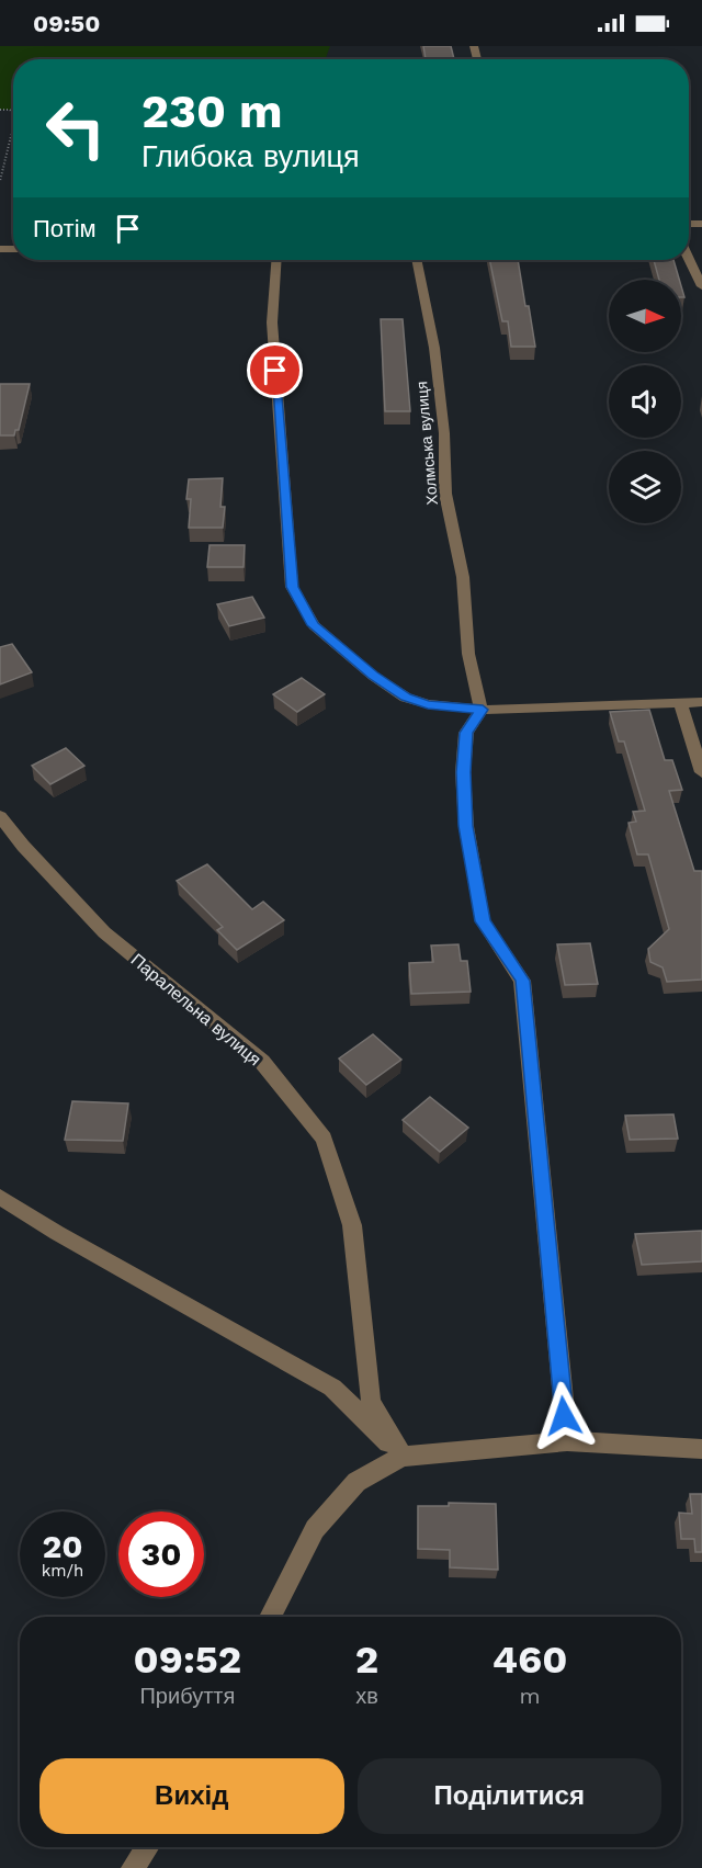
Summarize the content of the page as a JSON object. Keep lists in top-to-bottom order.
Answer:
{
  "streets": {
    "street": ["Холмська вулиця", "Паралельна вулиця"]
  },
  "north": "right",
  "page": {
    "status": "09:50",
    "turn": ["230 m", "Глибока вулиця"],
    "then": "Потім",
    "speed": "20 km/h",
    "limit": "30",
    "eta": [
      "09:52",
      "Прибуття",
      "2",
      "хв",
      "460",
      "m"
    ],
    "buttons": ["Вихід", "Поділитися"]
  }
}
